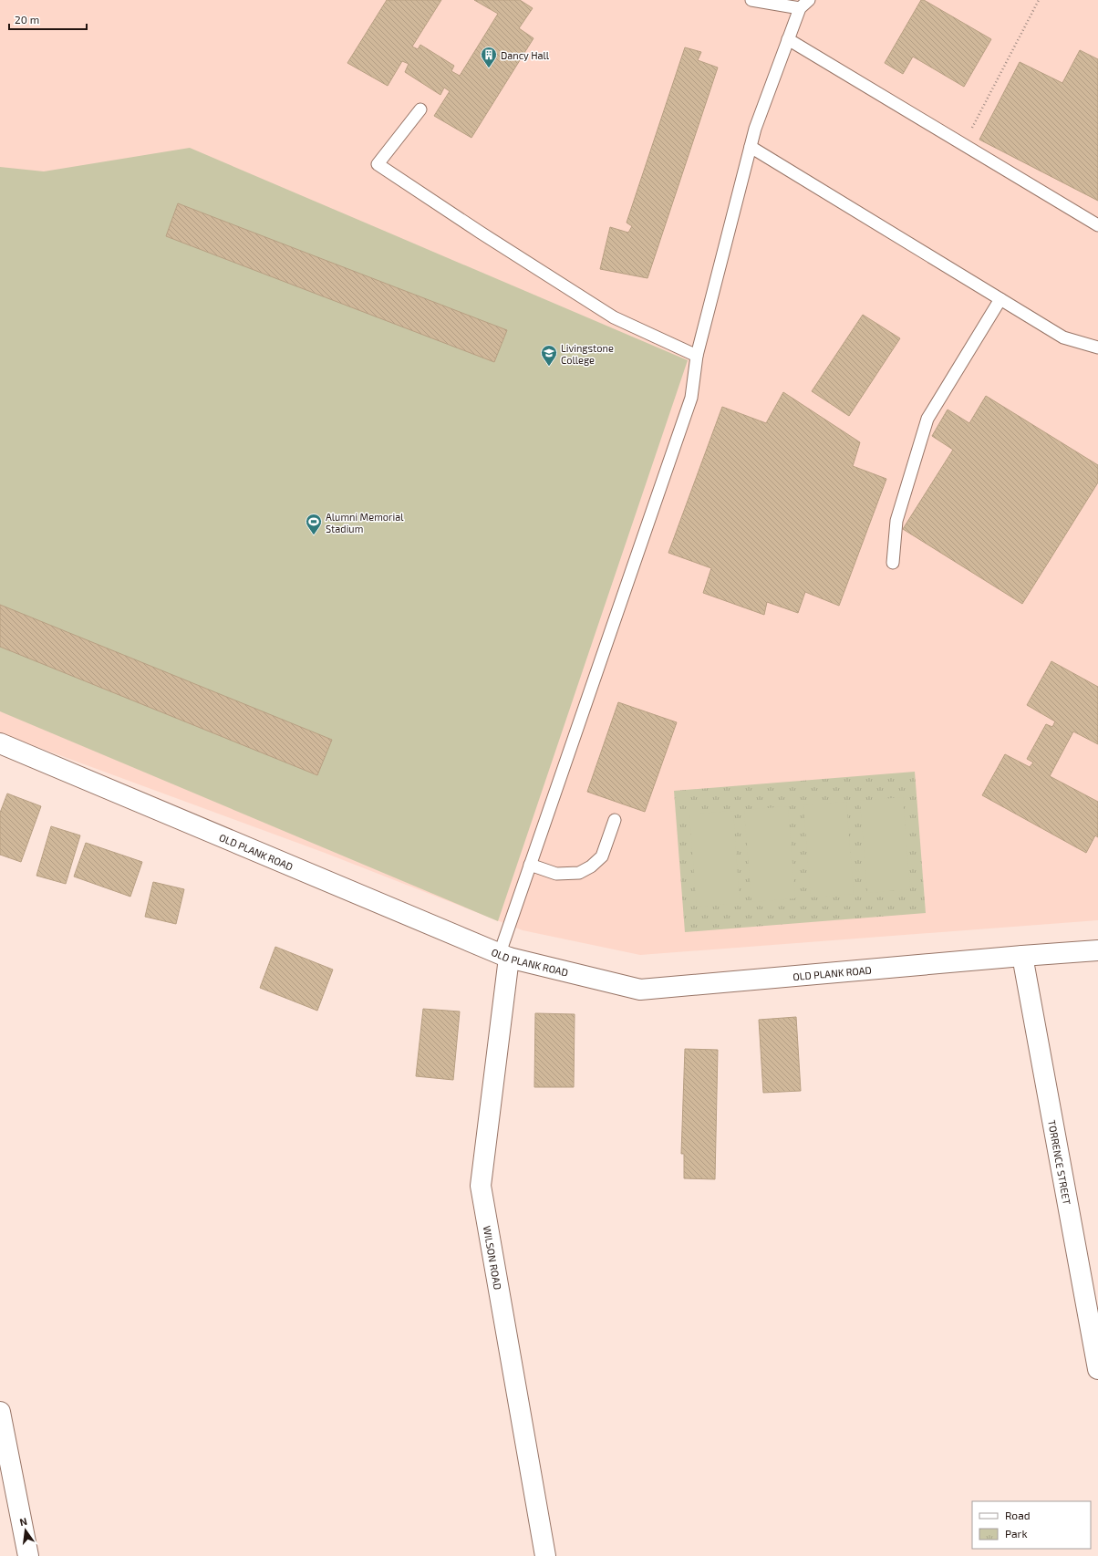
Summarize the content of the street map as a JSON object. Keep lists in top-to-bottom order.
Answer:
{
  "streets": {
    "street": ["OLD PLANK ROAD", "TORRENCE STREET", "WILSON ROAD"]
  },
  "crossings": [
    ["OLD PLANK ROAD", "TORRENCE STREET"],
    ["OLD PLANK ROAD", "WILSON ROAD"]
  ],
  "places": {
    "building": ["Dancy Hall"],
    "school or university": ["Livingstone College"],
    "sports": ["Alumni Memorial Stadium"]
  },
  "legend": ["Road", "Park"],
  "scale_bar": "20 m",
  "north": "top"
}
